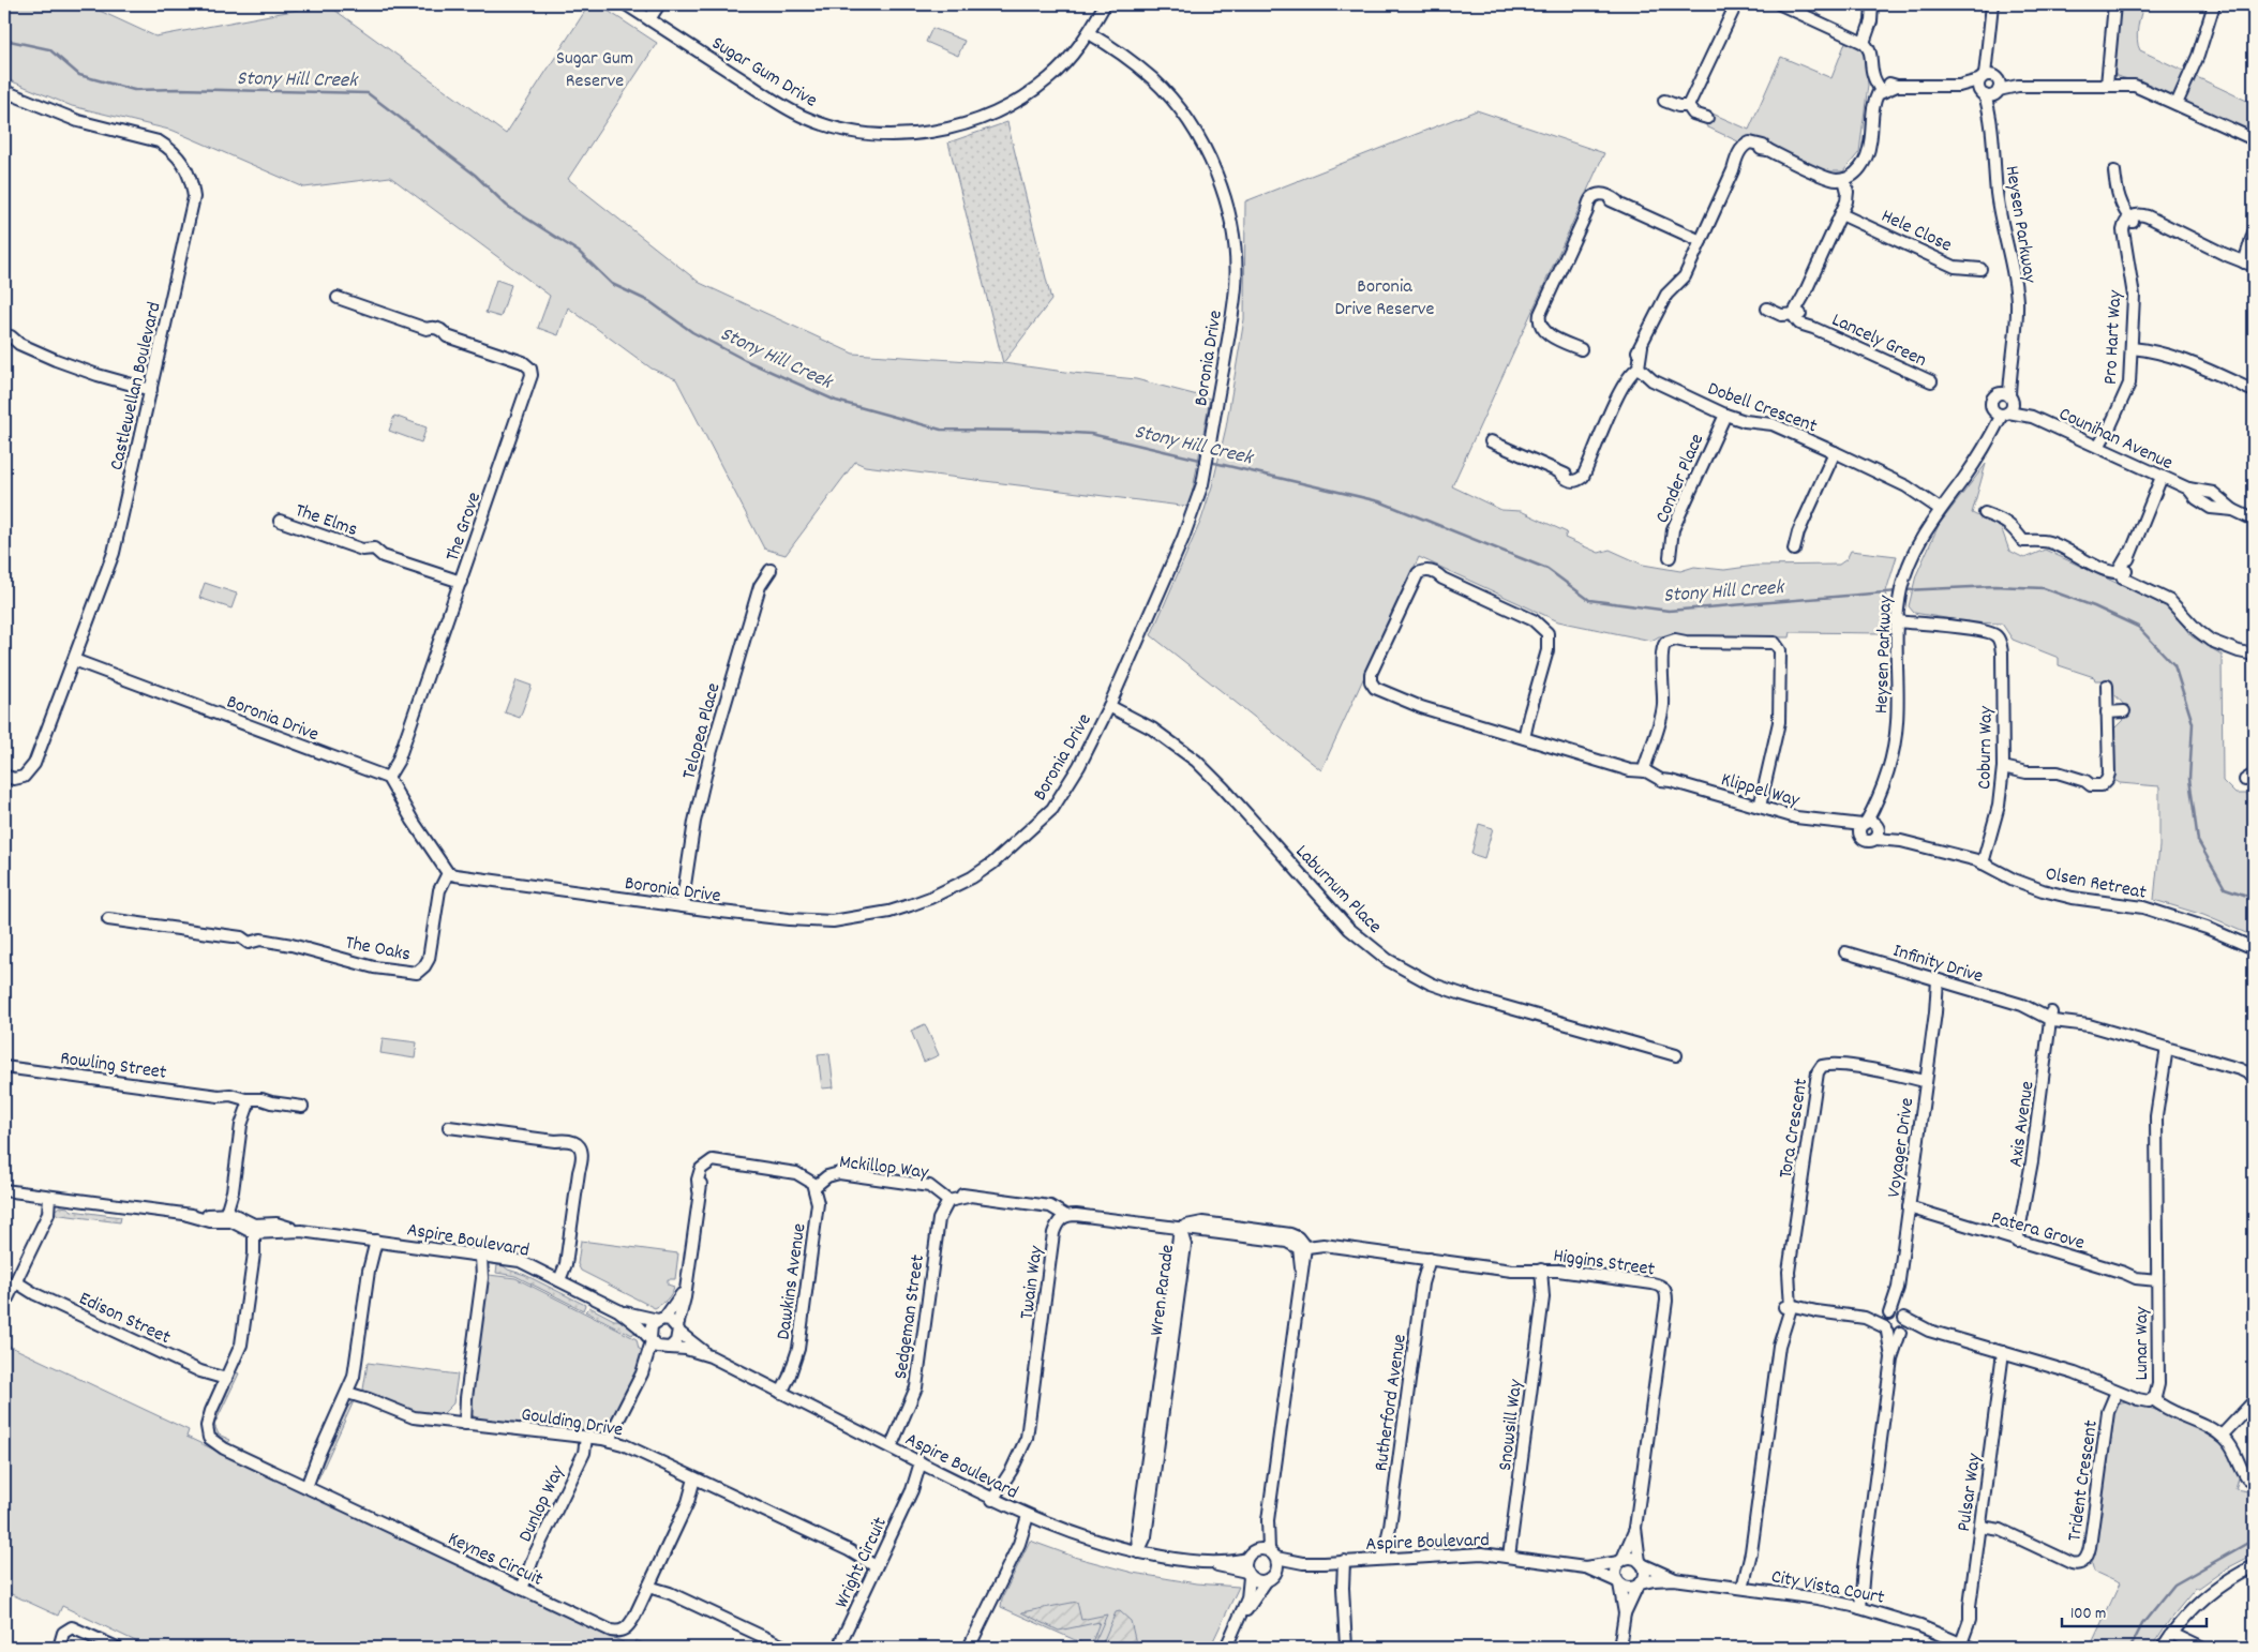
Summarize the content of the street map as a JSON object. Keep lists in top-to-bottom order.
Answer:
{
  "streets": {
    "street": [
      "Sugar Gum Drive",
      "Heysen Parkway",
      "Hele Close",
      "Pro Hart Way",
      "Lancely Green",
      "Boronia Drive",
      "Castlewellan Boulevard",
      "Dobell Crescent",
      "Counihan Avenue",
      "Conder Place",
      "The Elms",
      "The Grove",
      "Telopea Place",
      "Coburn Way",
      "Klippel Way",
      "Olsen Retreat",
      "Laburnum Place",
      "The Oaks",
      "Infinity Drive",
      "Rowling Street",
      "Axis Avenue",
      "Tora Crescent",
      "Voyager Drive",
      "Mckillop Way",
      "Patera Grove",
      "Aspire Boulevard",
      "Higgins Street",
      "Dawkins Avenue",
      "Twain Way",
      "Wren Parade",
      "Edison Street",
      "Sedgeman Street",
      "Lunar Way",
      "Rutherford Avenue",
      "Goulding Drive",
      "Snowsill Way",
      "Trident Crescent",
      "Pulsar Way",
      "Dunlop Way",
      "Keynes Circuit",
      "Wright Circuit",
      "City Vista Court"
    ]
  },
  "crossings": [
    ["Sugar Gum Drive", "Boronia Drive"],
    ["Heysen Parkway", "Dobell Crescent"],
    ["Heysen Parkway", "Counihan Avenue"],
    ["Heysen Parkway", "Coburn Way"],
    ["Heysen Parkway", "Klippel Way"],
    ["Heysen Parkway", "Olsen Retreat"],
    ["Pro Hart Way", "Counihan Avenue"],
    ["Boronia Drive", "Castlewellan Boulevard"],
    ["Boronia Drive", "The Grove"],
    ["Boronia Drive", "Telopea Place"],
    ["Boronia Drive", "Laburnum Place"],
    ["Boronia Drive", "The Oaks"],
    ["Dobell Crescent", "Conder Place"],
    ["The Elms", "The Grove"],
    ["Coburn Way", "Olsen Retreat"],
    ["Klippel Way", "Olsen Retreat"],
    ["Infinity Drive", "Axis Avenue"],
    ["Infinity Drive", "Voyager Drive"],
    ["Infinity Drive", "Lunar Way"],
    ["Axis Avenue", "Patera Grove"],
    ["Tora Crescent", "Voyager Drive"],
    ["Tora Crescent", "City Vista Court"],
    ["Voyager Drive", "Patera Grove"],
    ["Voyager Drive", "Lunar Way"],
    ["Mckillop Way", "Dawkins Avenue"],
    ["Mckillop Way", "Sedgeman Street"],
    ["Patera Grove", "Lunar Way"],
    ["Aspire Boulevard", "Higgins Street"],
    ["Aspire Boulevard", "Dawkins Avenue"],
    ["Aspire Boulevard", "Twain Way"],
    ["Aspire Boulevard", "Wren Parade"],
    ["Aspire Boulevard", "Sedgeman Street"],
    ["Aspire Boulevard", "Rutherford Avenue"],
    ["Aspire Boulevard", "Snowsill Way"],
    ["Aspire Boulevard", "Keynes Circuit"],
    ["Aspire Boulevard", "Wright Circuit"],
    ["Higgins Street", "Rutherford Avenue"],
    ["Higgins Street", "Snowsill Way"],
    ["Edison Street", "Keynes Circuit"],
    ["Lunar Way", "Trident Crescent"],
    ["Lunar Way", "Pulsar Way"],
    ["Goulding Drive", "Dunlop Way"],
    ["Goulding Drive", "Keynes Circuit"],
    ["Goulding Drive", "Wright Circuit"],
    ["Trident Crescent", "Pulsar Way"],
    ["Pulsar Way", "City Vista Court"],
    ["Dunlop Way", "Keynes Circuit"]
  ],
  "water": ["Stony Hill Creek"],
  "parks": ["Sugar Gum Reserve", "Boronia Drive Reserve"],
  "scale_bar": "100 m"
}
